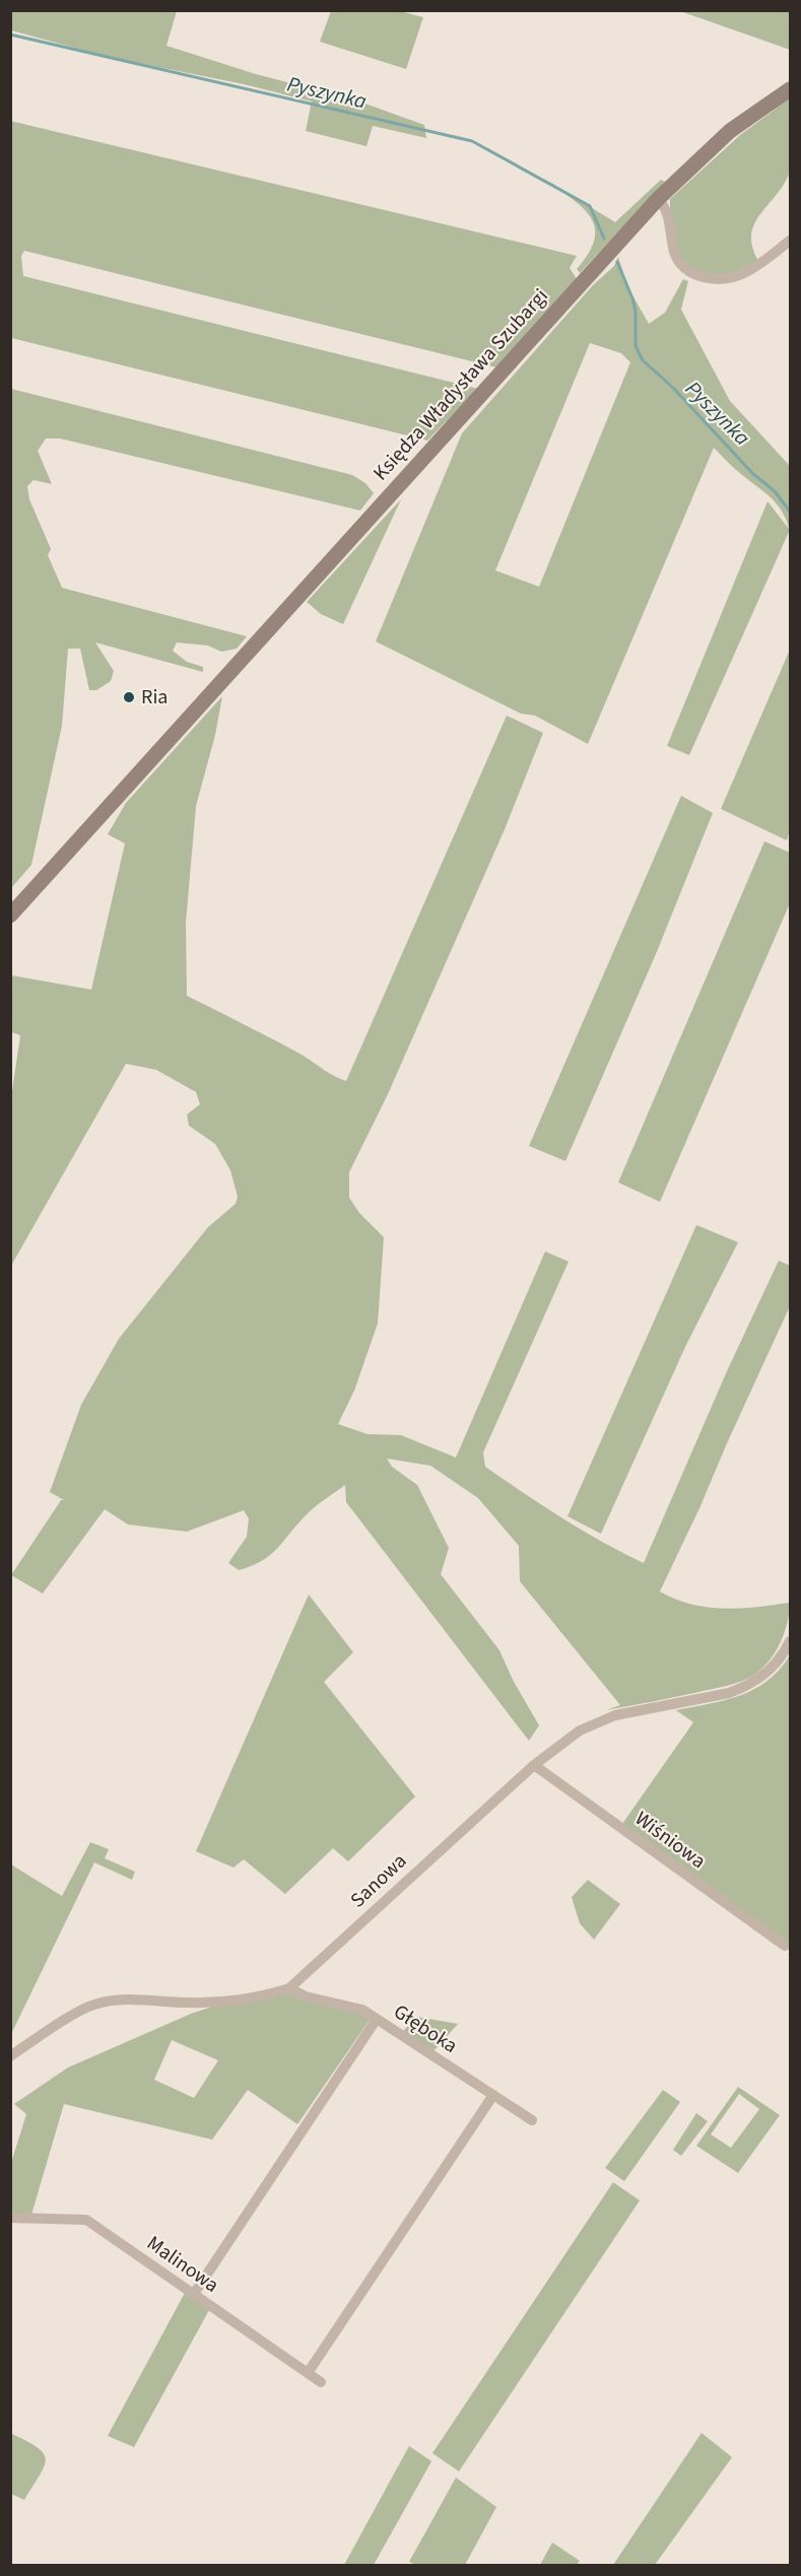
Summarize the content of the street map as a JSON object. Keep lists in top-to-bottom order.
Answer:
{
  "streets": {
    "street": [
      "Księdza Władysława Szubargi",
      "Wiśniowa",
      "Sanowa",
      "Głęboka",
      "Malinowa"
    ]
  },
  "crossings": [
    ["Wiśniowa", "Sanowa"],
    ["Sanowa", "Głęboka"]
  ],
  "water": ["Pyszynka"],
  "places": ["Ria"]
}
